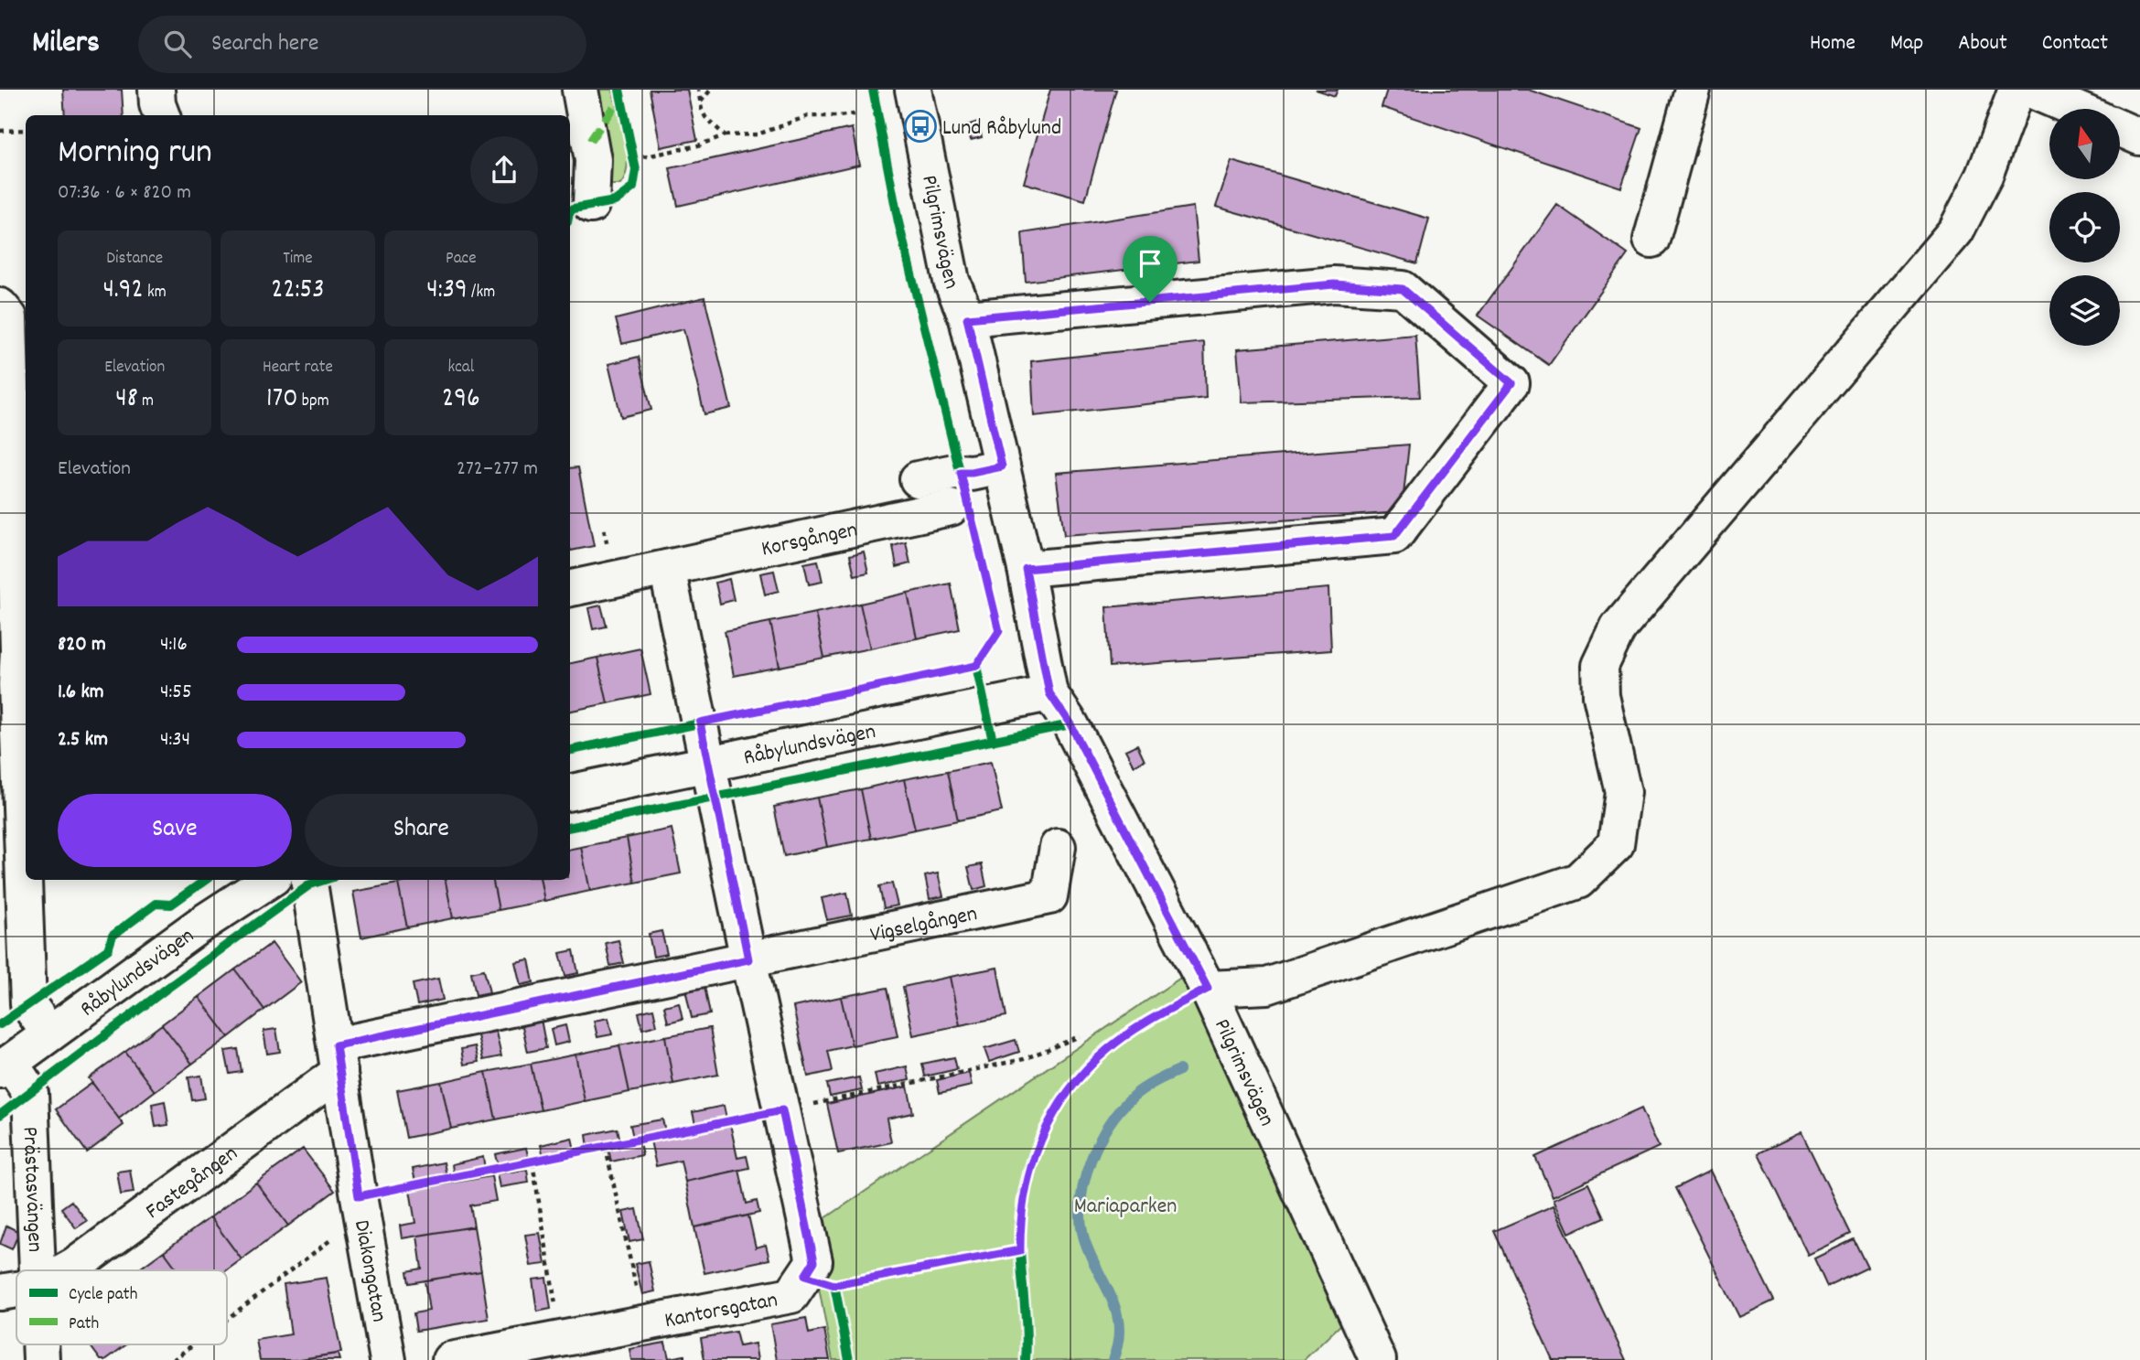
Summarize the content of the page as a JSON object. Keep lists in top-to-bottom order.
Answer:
{
  "streets": {
    "street": [
      "Pilgrimsvägen",
      "Korsgången",
      "Råbylundsvägen",
      "Vigselgången",
      "Fastegången",
      "Prästasvängen",
      "Diakongatan",
      "Kantorsgatan"
    ]
  },
  "crossings": [
    ["Pilgrimsvägen", "Råbylundsvägen"],
    ["Råbylundsvägen", "Prästasvängen"],
    ["Råbylundsvägen", "Kantorsgatan"],
    ["Vigselgången", "Kantorsgatan"],
    ["Fastegången", "Diakongatan"]
  ],
  "parks": ["Mariaparken"],
  "places": {
    "bus stop": ["Lund Råbylund"]
  },
  "legend": ["Cycle path", "Path"],
  "north": "top",
  "page": {
    "header": "Milers",
    "search": "Search here",
    "nav": [
      "Home",
      "Map",
      "About",
      "Contact"
    ],
    "heading": ["Morning run", "07:36 · 6 × 820 m"],
    "stats": [
      ["Distance", "4.92 km"],
      ["Time", "22:53"],
      ["Pace", "4:39 /km"],
      ["Elevation", "48 m"],
      ["Heart rate", "170 bpm"],
      ["kcal", "296"]
    ],
    "chart": ["Elevation", "272–277 m"],
    "list": [
      {
        "name": "820 m",
        "note": "4:16"
      },
      {
        "name": "1.6 km",
        "note": "4:55"
      },
      {
        "name": "2.5 km",
        "note": "4:34"
      }
    ],
    "buttons": ["Save", "Share"]
  }
}
